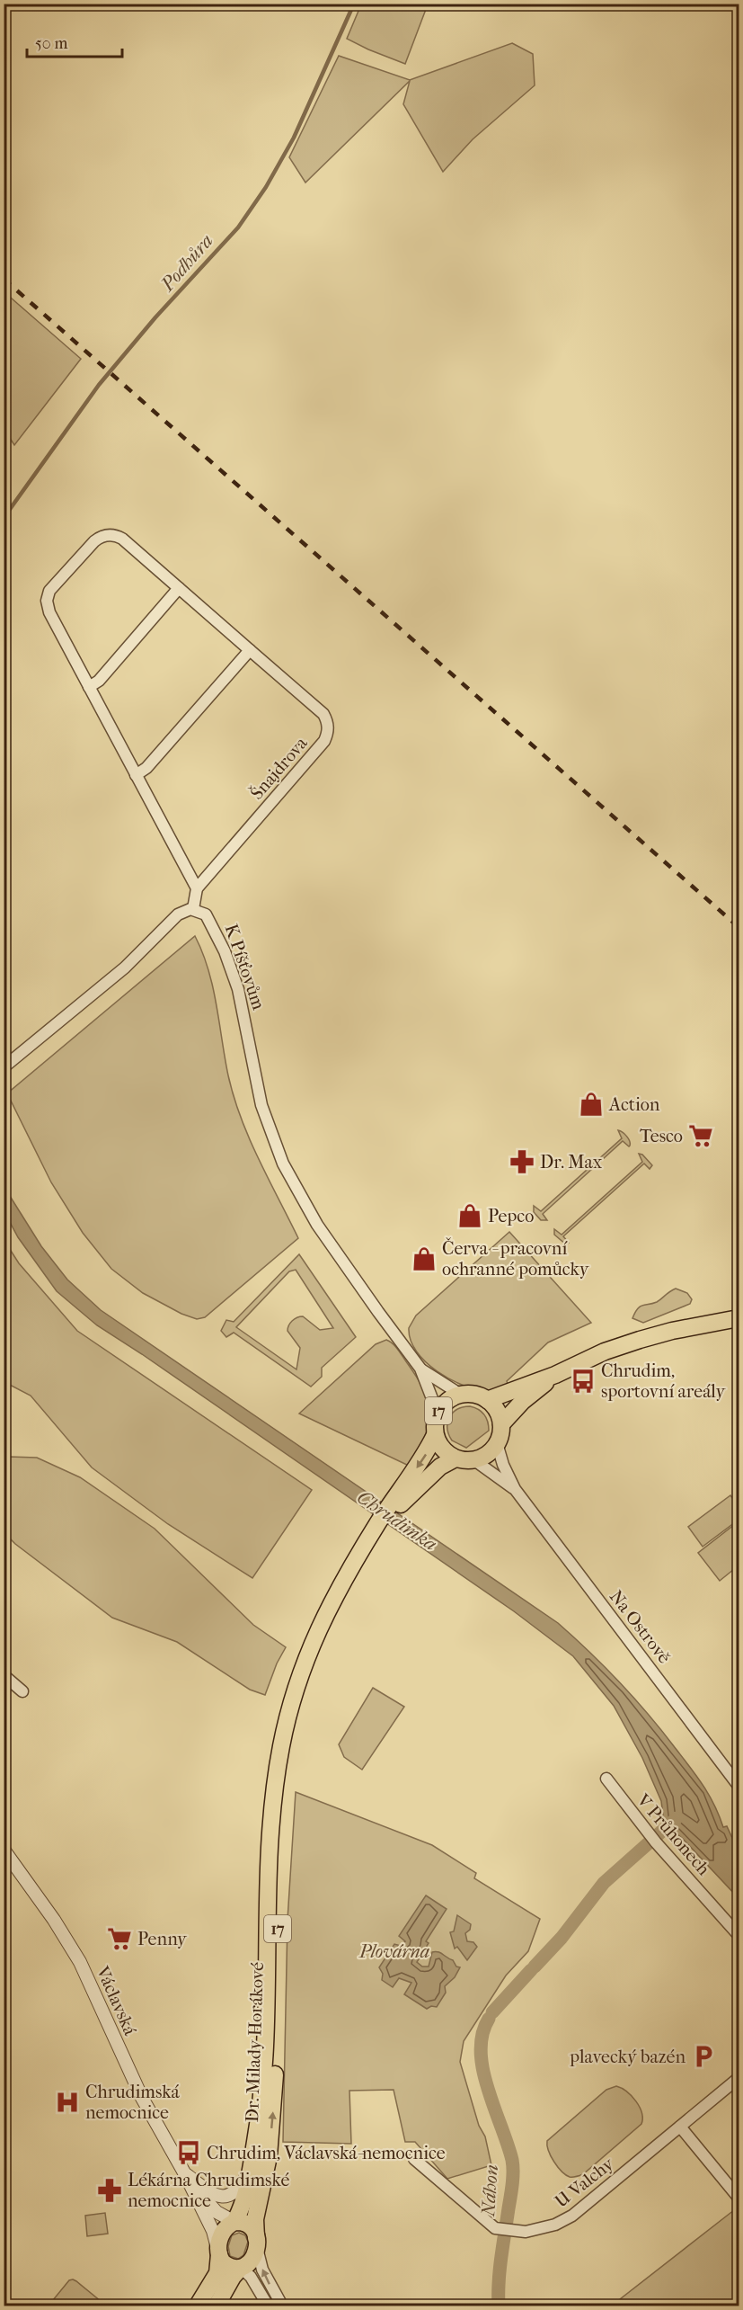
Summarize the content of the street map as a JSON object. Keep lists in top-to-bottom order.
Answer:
{
  "streets": {
    "main road": ["17", "Dr. Milady Horákové"],
    "street": [
      "Šnajdrova",
      "K Píšťovům",
      "Na Ostrově",
      "V Průhonech",
      "Václavská",
      "U Valchy"
    ]
  },
  "crossings": [
    ["17", "Na Ostrově"],
    ["17", "Dr. Milady Horákové"],
    ["Václavská", "Dr. Milady Horákové"]
  ],
  "water": ["Podhůra", "Chrudimka", "Náhon"],
  "parks": ["Plovárna"],
  "places": {
    "shop": ["Action", "Pepco", "Červa - pracovní ochranné pomůcky"],
    "supermarket": ["Tesco", "Penny"],
    "pharmacy": ["Dr. Max", "Lékárna Chrudimské nemocnice"],
    "bus stop": ["Chrudim, sportovní areály", "Chrudim, Václavská-nemocnice"],
    "parking": ["plavecký bazén"],
    "hospital": ["Chrudimská nemocnice"]
  },
  "scale_bar": "50 m"
}
